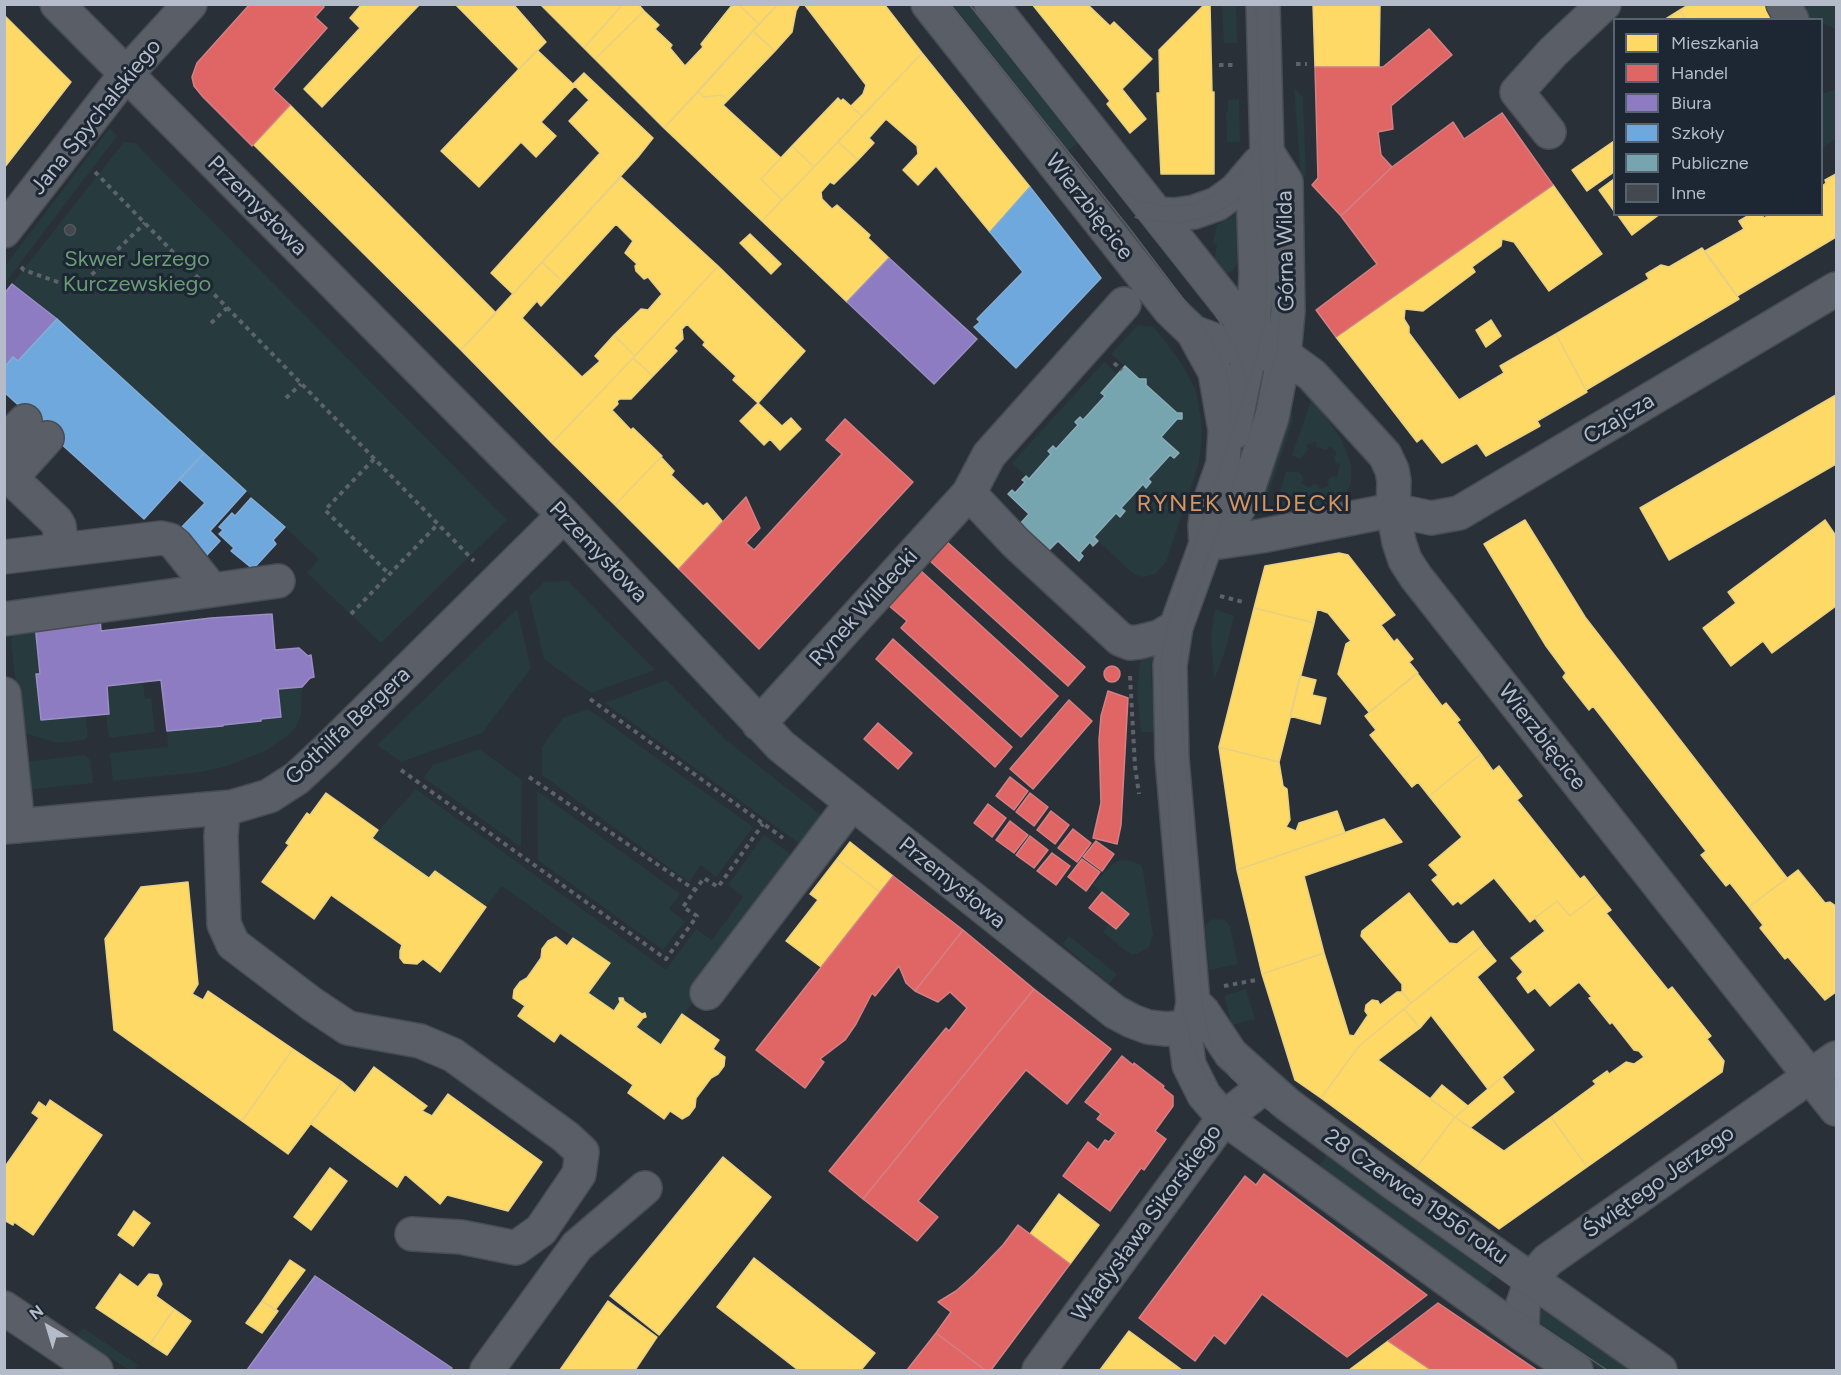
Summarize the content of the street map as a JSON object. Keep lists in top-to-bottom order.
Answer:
{
  "streets": {
    "street": [
      "Jana Spychalskiego",
      "Przemysłowa",
      "Wierzbięcice",
      "Górna Wilda",
      "Czajcza",
      "Rynek Wildecki",
      "Gothilfa Bergera",
      "Świętego Jerzego",
      "28 Czerwca 1956 roku",
      "Władysława Sikorskiego"
    ]
  },
  "crossings": [
    ["Jana Spychalskiego", "Przemysłowa"],
    ["Przemysłowa", "Rynek Wildecki"],
    ["Przemysłowa", "Gothilfa Bergera"],
    ["Przemysłowa", "28 Czerwca 1956 roku"],
    ["Wierzbięcice", "Górna Wilda"],
    ["Wierzbięcice", "Czajcza"],
    ["Wierzbięcice", "Świętego Jerzego"],
    ["Świętego Jerzego", "28 Czerwca 1956 roku"],
    ["28 Czerwca 1956 roku", "Władysława Sikorskiego"]
  ],
  "districts": ["RYNEK WILDECKI"],
  "parks": ["Skwer Jerzego Kurczewskiego"],
  "legend": [
    "Mieszkania",
    "Handel",
    "Biura",
    "Szkoły",
    "Publiczne",
    "Inne"
  ],
  "north": "top left"
}
